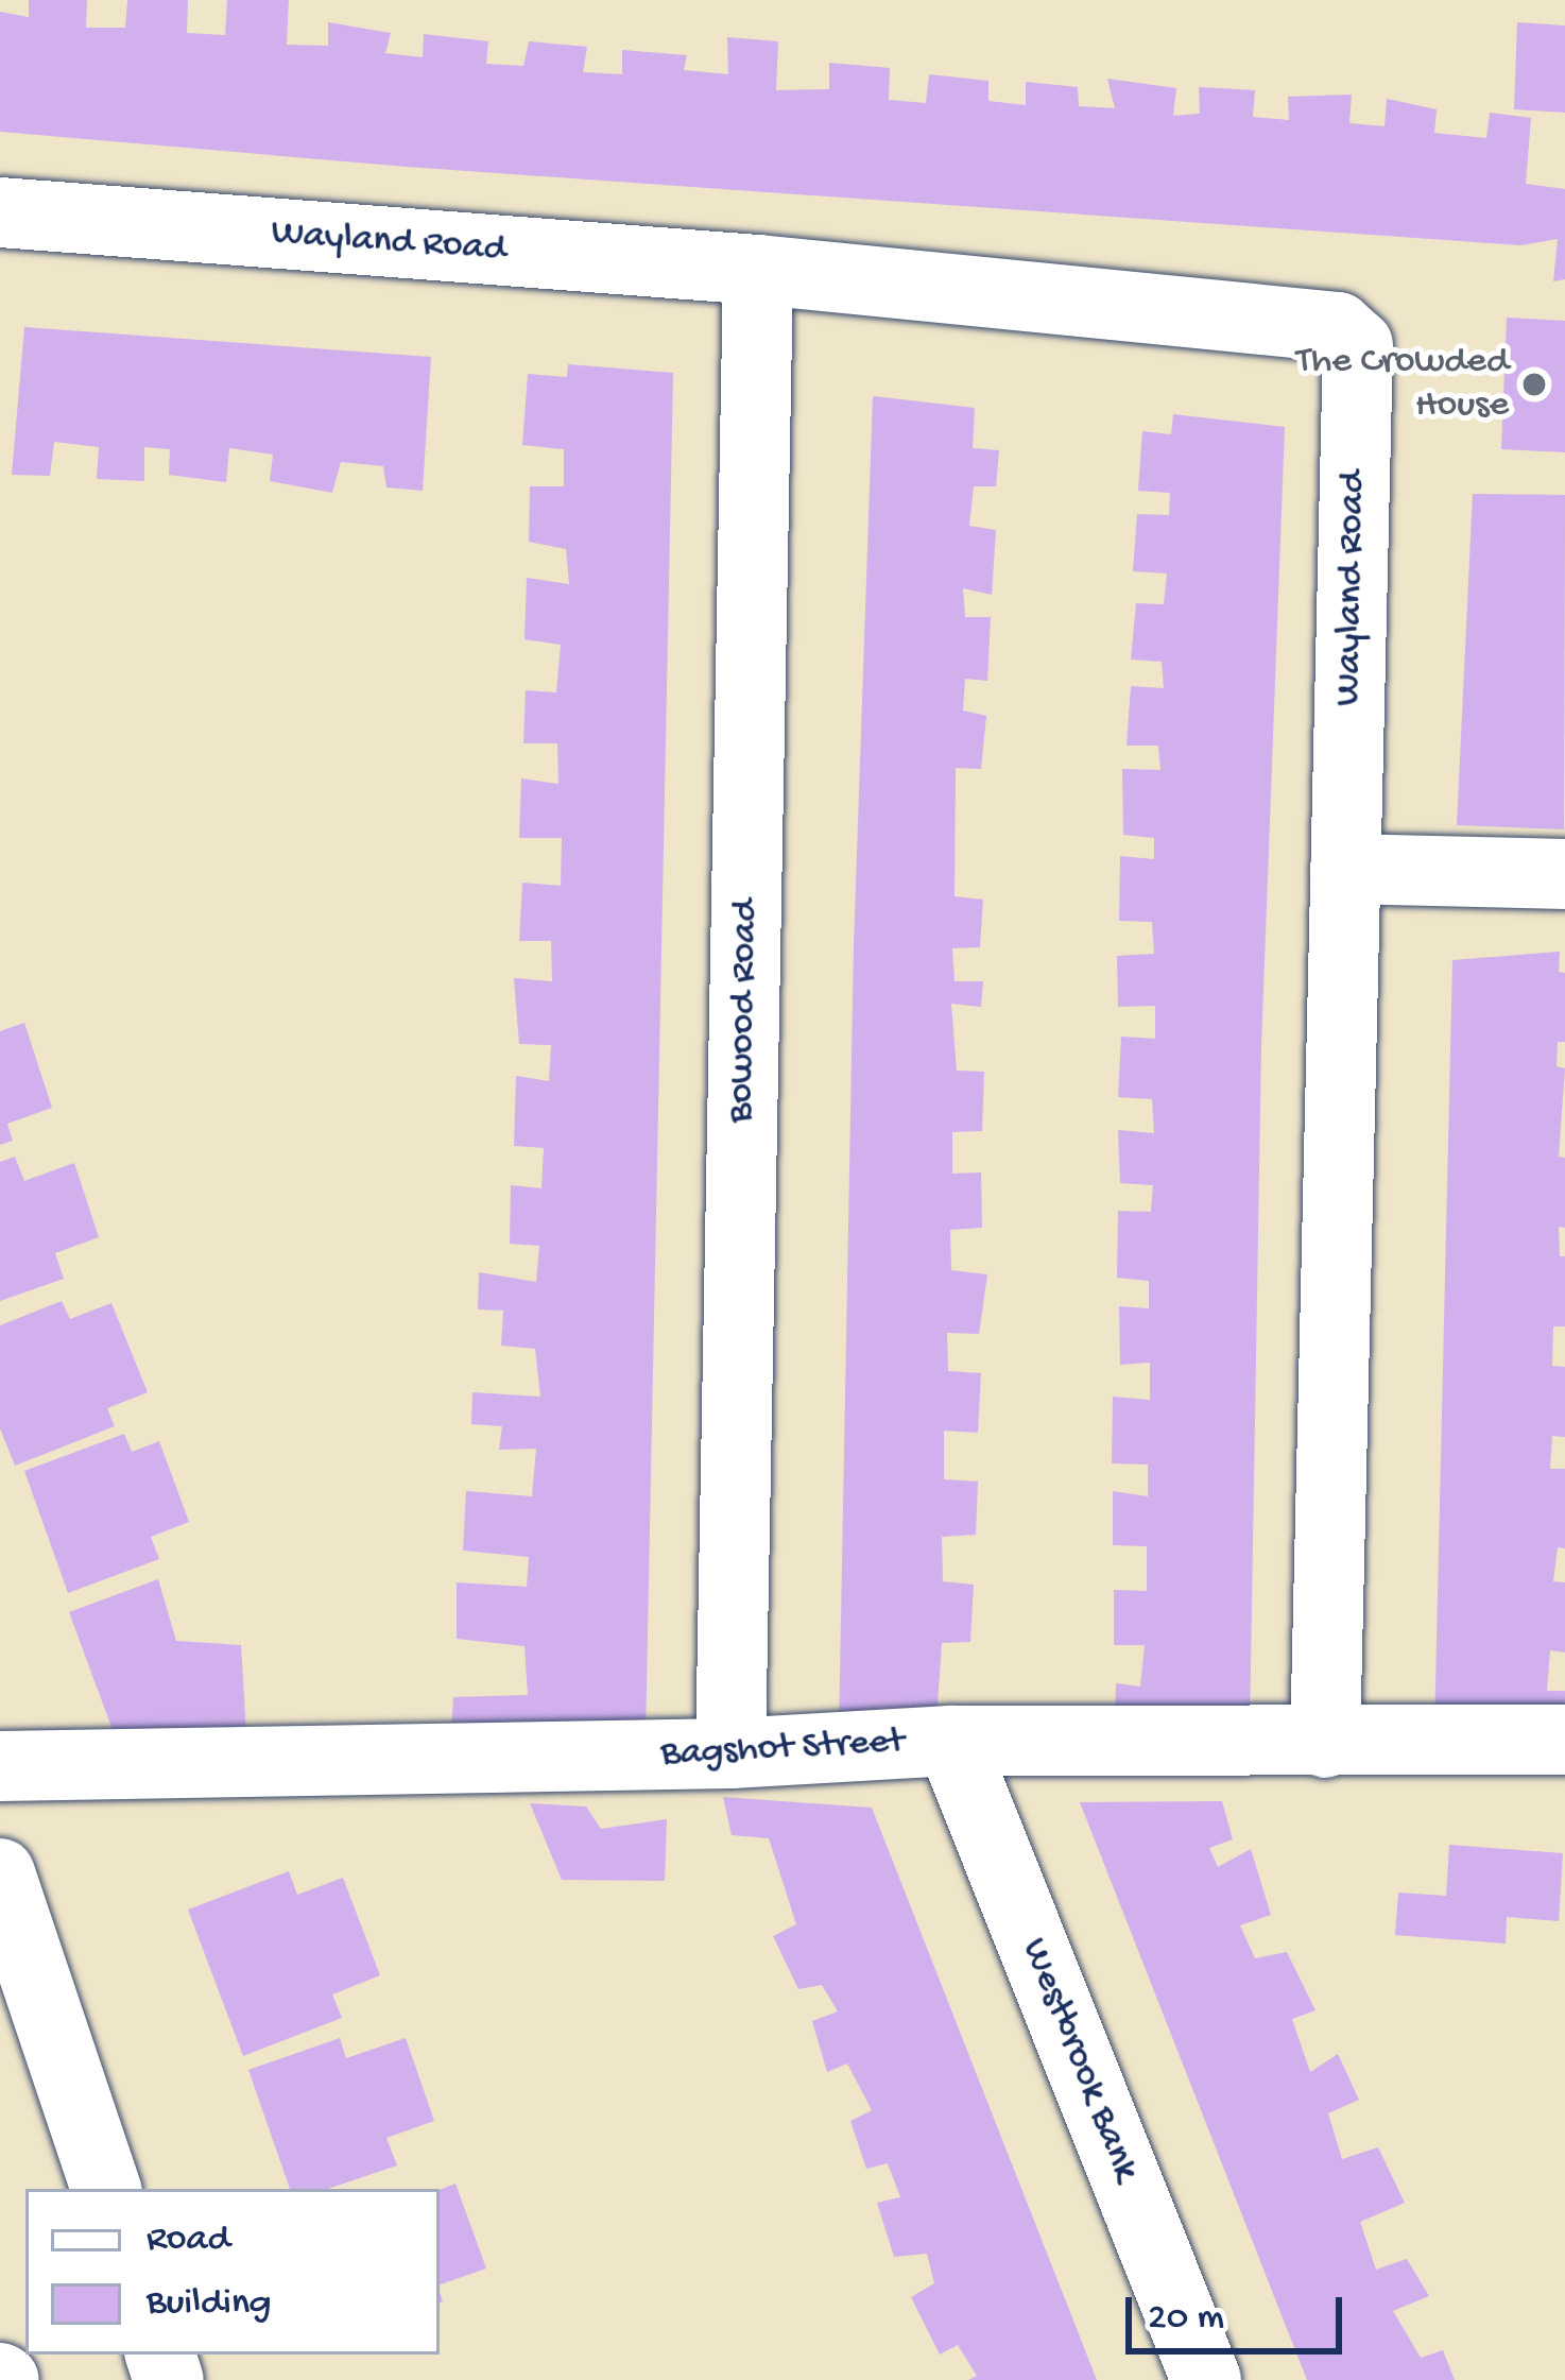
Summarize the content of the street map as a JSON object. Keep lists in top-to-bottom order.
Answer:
{
  "streets": {
    "street": [
      "Wayland Road",
      "Bowood Road",
      "Bagshot Street",
      "Westbrook Bank"
    ]
  },
  "crossings": [
    ["Wayland Road", "Bowood Road"],
    ["Wayland Road", "Bagshot Street"],
    ["Bowood Road", "Bagshot Street"],
    ["Bagshot Street", "Westbrook Bank"]
  ],
  "places": ["The Crowded House"],
  "legend": ["Road", "Building"],
  "scale_bar": "20 m"
}
